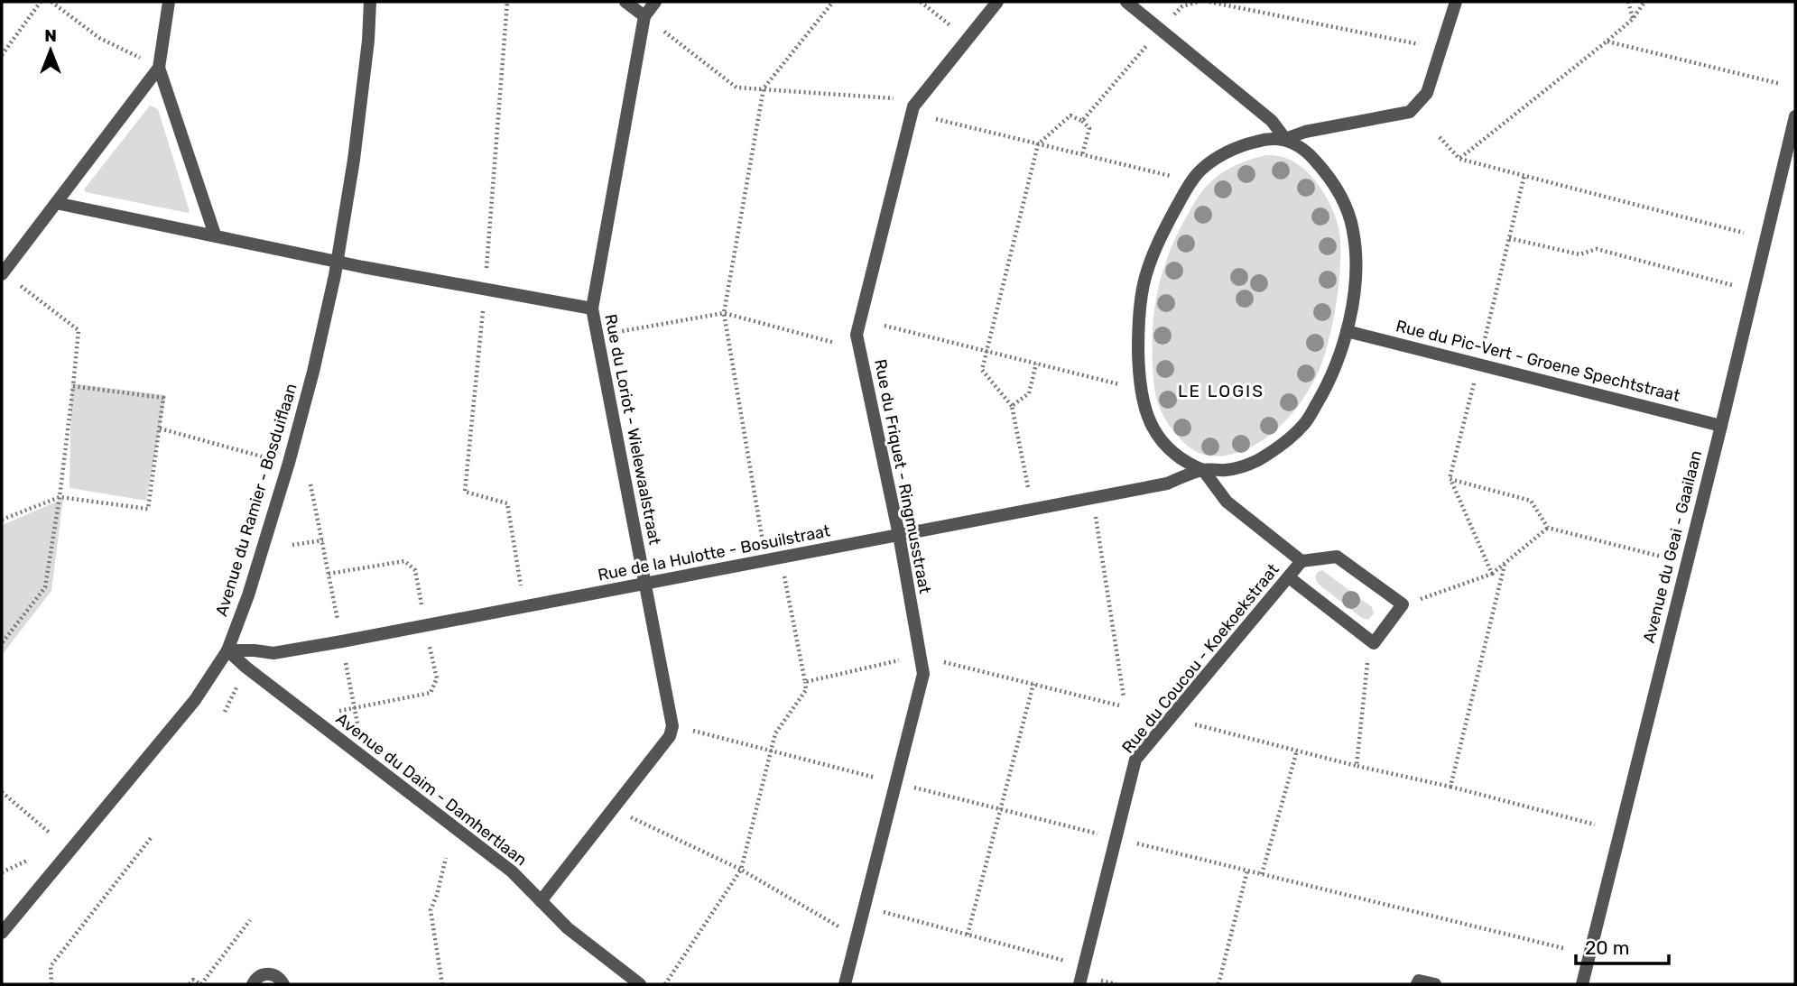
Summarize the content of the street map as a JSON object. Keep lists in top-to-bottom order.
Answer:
{
  "streets": {
    "street": [
      "Rue du Pic-Vert - Groene Spechtstraat",
      "Rue du Loriot - Wielewaalstraat",
      "Rue du Friquet - Ringmusstraat",
      "Avenue du Ramier - Bosduiflaan",
      "Avenue du Geai - Gaailaan",
      "Rue de la Hulotte - Bosuilstraat",
      "Rue du Coucou - Koekoekstraat",
      "Avenue du Daim - Damhertlaan"
    ]
  },
  "crossings": [
    ["Rue du Pic-Vert - Groene Spechtstraat", "Avenue du Geai - Gaailaan"],
    ["Rue du Pic-Vert - Groene Spechtstraat", "Rue de la Hulotte - Bosuilstraat"],
    ["Rue du Loriot - Wielewaalstraat", "Rue de la Hulotte - Bosuilstraat"],
    ["Rue du Loriot - Wielewaalstraat", "Avenue du Daim - Damhertlaan"],
    ["Rue du Friquet - Ringmusstraat", "Rue de la Hulotte - Bosuilstraat"],
    ["Avenue du Ramier - Bosduiflaan", "Rue de la Hulotte - Bosuilstraat"],
    ["Avenue du Ramier - Bosduiflaan", "Avenue du Daim - Damhertlaan"],
    ["Rue de la Hulotte - Bosuilstraat", "Rue du Coucou - Koekoekstraat"],
    ["Rue de la Hulotte - Bosuilstraat", "Avenue du Daim - Damhertlaan"]
  ],
  "districts": ["LE LOGIS"],
  "scale_bar": "20 m",
  "north": "top"
}
